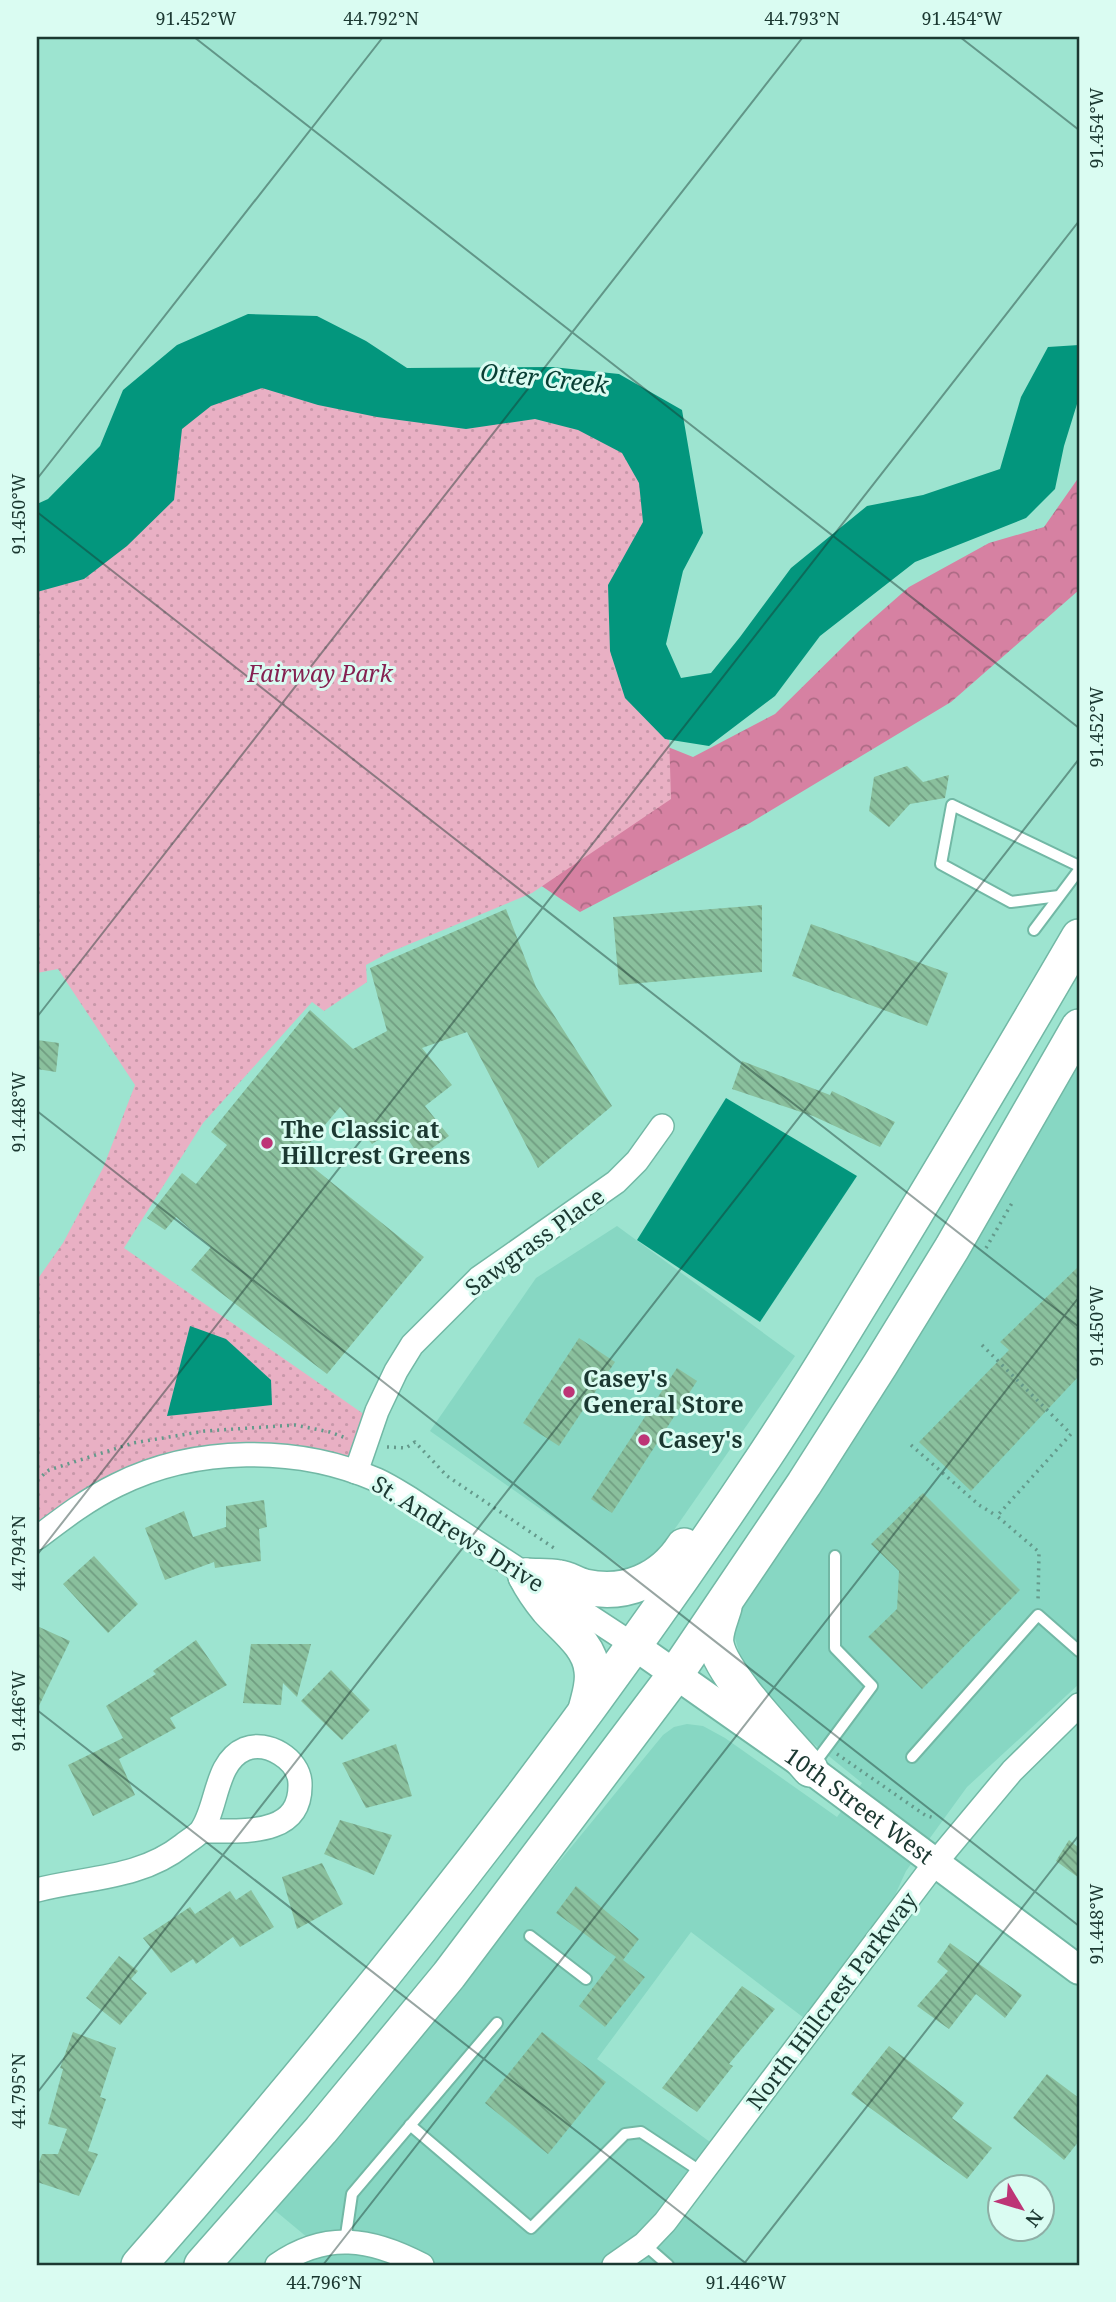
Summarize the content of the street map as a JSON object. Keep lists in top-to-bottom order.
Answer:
{
  "streets": {
    "street": [
      "Sawgrass Place",
      "St. Andrews Drive",
      "10th Street West",
      "North Hillcrest Parkway"
    ]
  },
  "crossings": [
    ["Sawgrass Place", "St. Andrews Drive"],
    ["St. Andrews Drive", "10th Street West"],
    ["10th Street West", "North Hillcrest Parkway"]
  ],
  "water": ["Otter Creek"],
  "parks": ["Fairway Park"],
  "places": ["The Classic at Hillcrest Greens", "Casey's General Store", "Casey's"],
  "north": "bottom right",
  "coordinates": [
    "91.452°W",
    "44.792°N",
    "44.793°N",
    "91.454°W",
    "91.450°W",
    "91.448°W",
    "44.794°N",
    "91.446°W",
    "44.795°N",
    "44.796°N"
  ]
}
